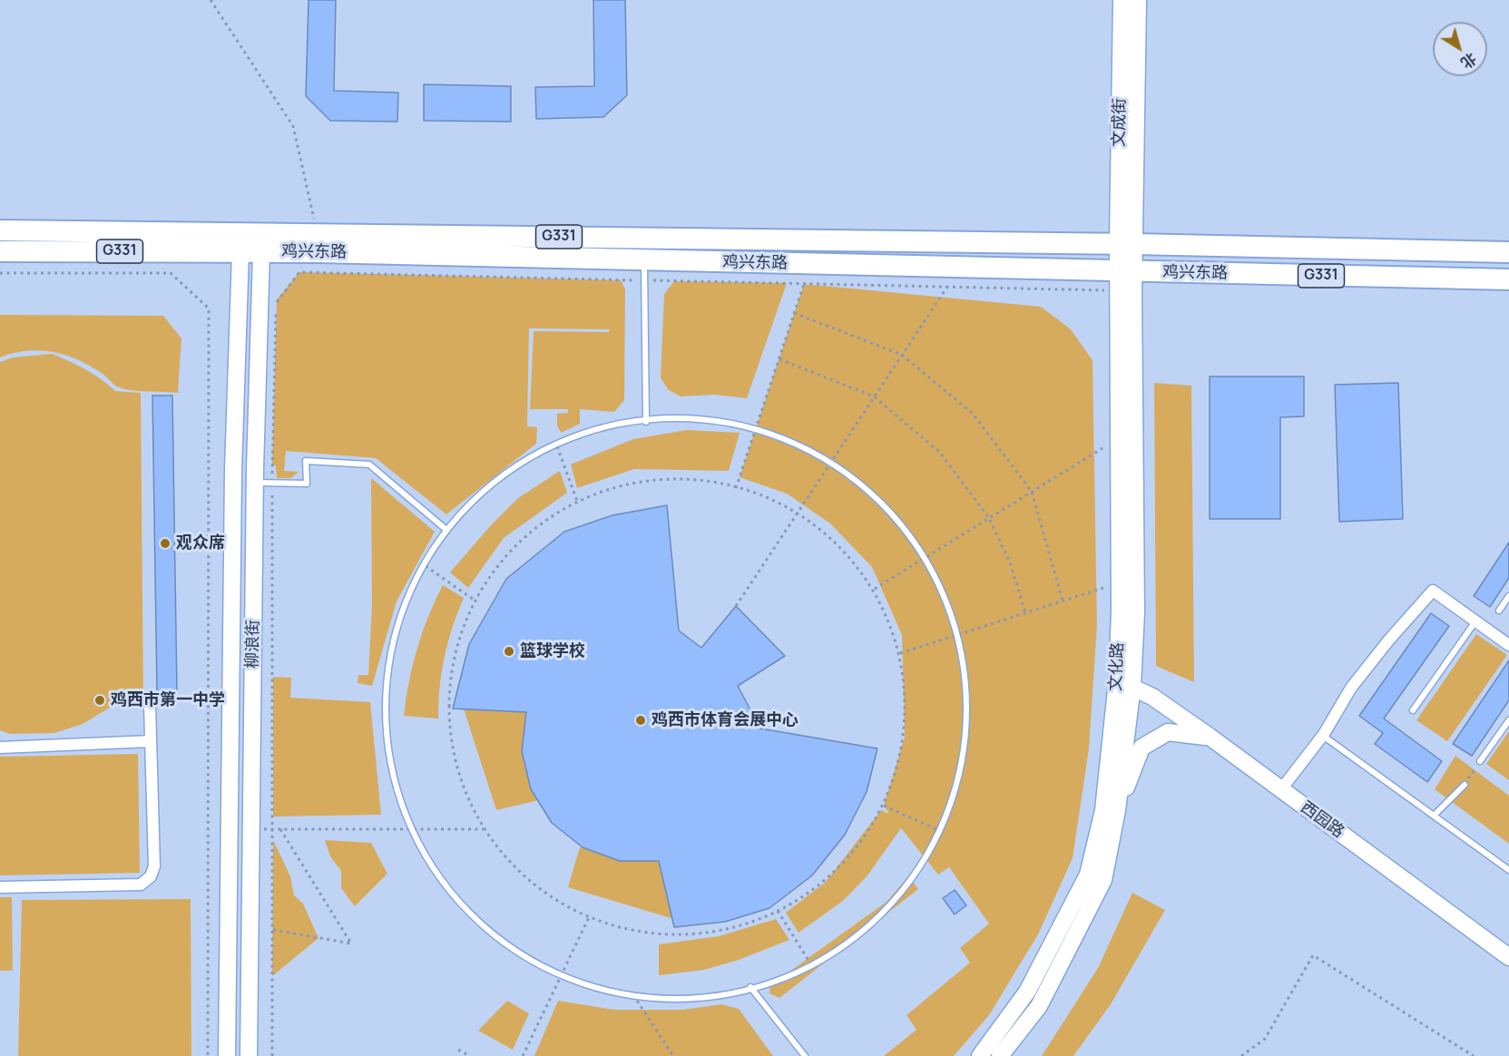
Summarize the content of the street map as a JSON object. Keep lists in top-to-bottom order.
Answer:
{
  "streets": {
    "highway": ["G331", "鸡兴东路"],
    "main road": [
      "文成街",
      "柳浪街",
      "文化路",
      "西园路"
    ]
  },
  "crossings": [
    ["文成街", "鸡兴东路"],
    ["文成街", "文化路"],
    ["鸡兴东路", "柳浪街"],
    ["鸡兴东路", "文化路"],
    ["文化路", "西园路"]
  ],
  "places": [
    "观众席",
    "篮球学校",
    "鸡西市第一中学",
    "鸡西市体育会展中心"
  ],
  "north": "bottom right"
}
